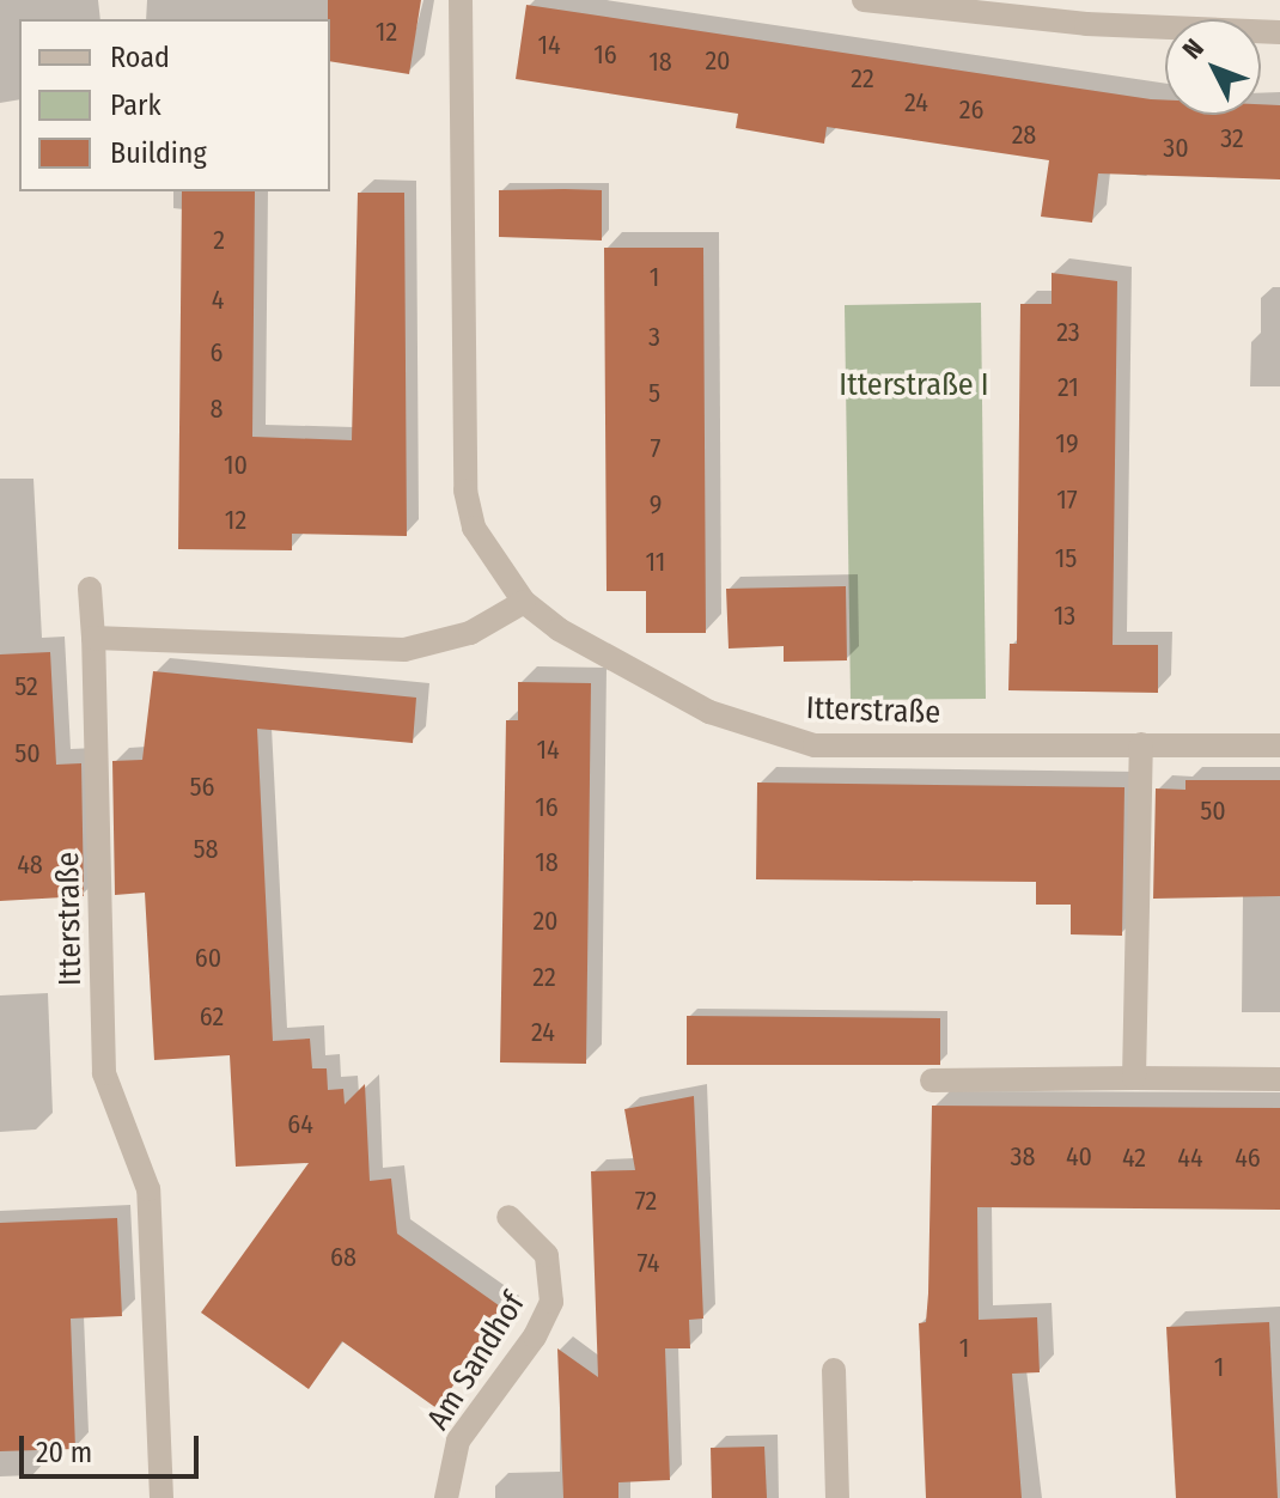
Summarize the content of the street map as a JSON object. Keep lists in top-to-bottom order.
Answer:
{
  "streets": {
    "street": ["Itterstraße", "Am Sandhof"]
  },
  "parks": ["Itterstraße I"],
  "house_numbers": [
    "12",
    "14",
    "16",
    "20",
    "18",
    "22",
    "24",
    "26",
    "28",
    "32",
    "30",
    "2",
    "1",
    "4",
    "23",
    "3",
    "6",
    "21",
    "5",
    "8",
    "19",
    "7",
    "10",
    "17",
    "9",
    "12",
    "15",
    "11",
    "13",
    "52",
    "14",
    "50",
    "56",
    "16",
    "50",
    "58",
    "18",
    "48",
    "20",
    "60",
    "22",
    "62",
    "24",
    "64",
    "38",
    "40",
    "42",
    "44",
    "46",
    "72",
    "68",
    "74",
    "1",
    "1"
  ],
  "legend": ["Road", "Park", "Building"],
  "scale_bar": "20 m",
  "north": "top left"
}
